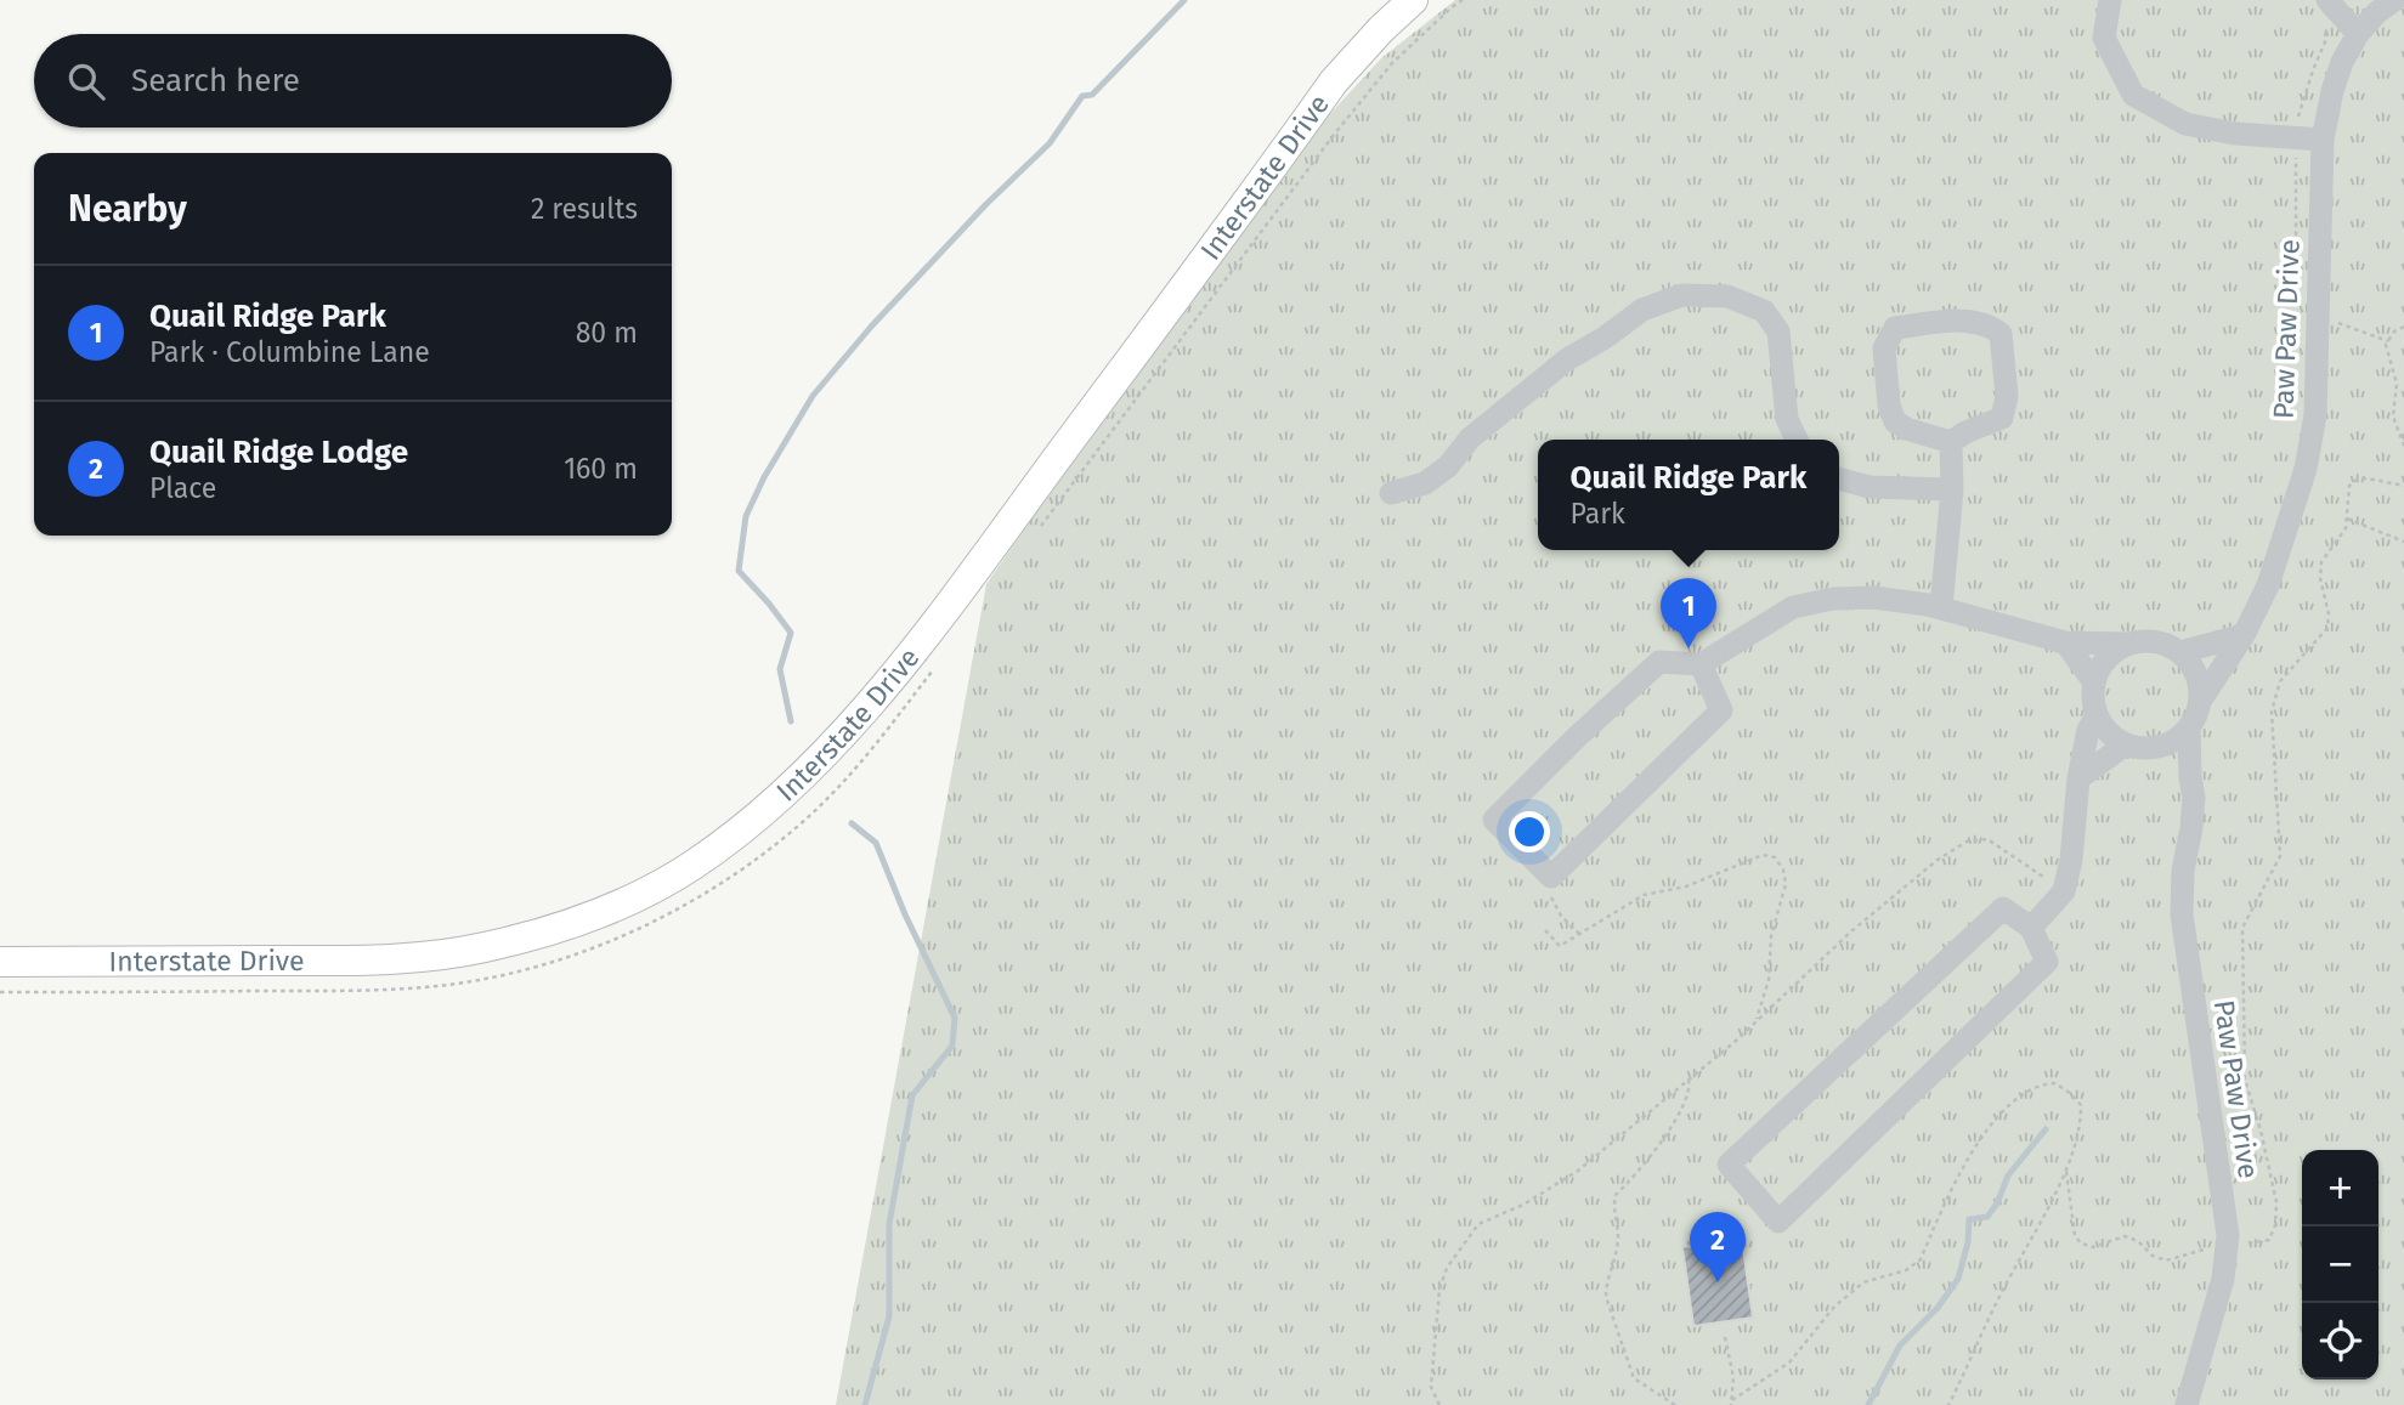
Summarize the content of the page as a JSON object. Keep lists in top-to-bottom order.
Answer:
{
  "streets": {
    "main road": ["Interstate Drive"],
    "street": ["Paw Paw Drive"]
  },
  "page": {
    "search": "Search here",
    "heading": ["Nearby", "2 results"],
    "list": [
      {
        "mark": "1",
        "name": "Quail Ridge Park",
        "note": "Park · Columbine Lane",
        "value": "80 m"
      },
      {
        "mark": "2",
        "name": "Quail Ridge Lodge",
        "note": "Place",
        "value": "160 m"
      }
    ],
    "popup": ["Quail Ridge Park", "Park"],
    "pins": ["1", "2"],
    "map_buttons": ["+", "−"]
  }
}
